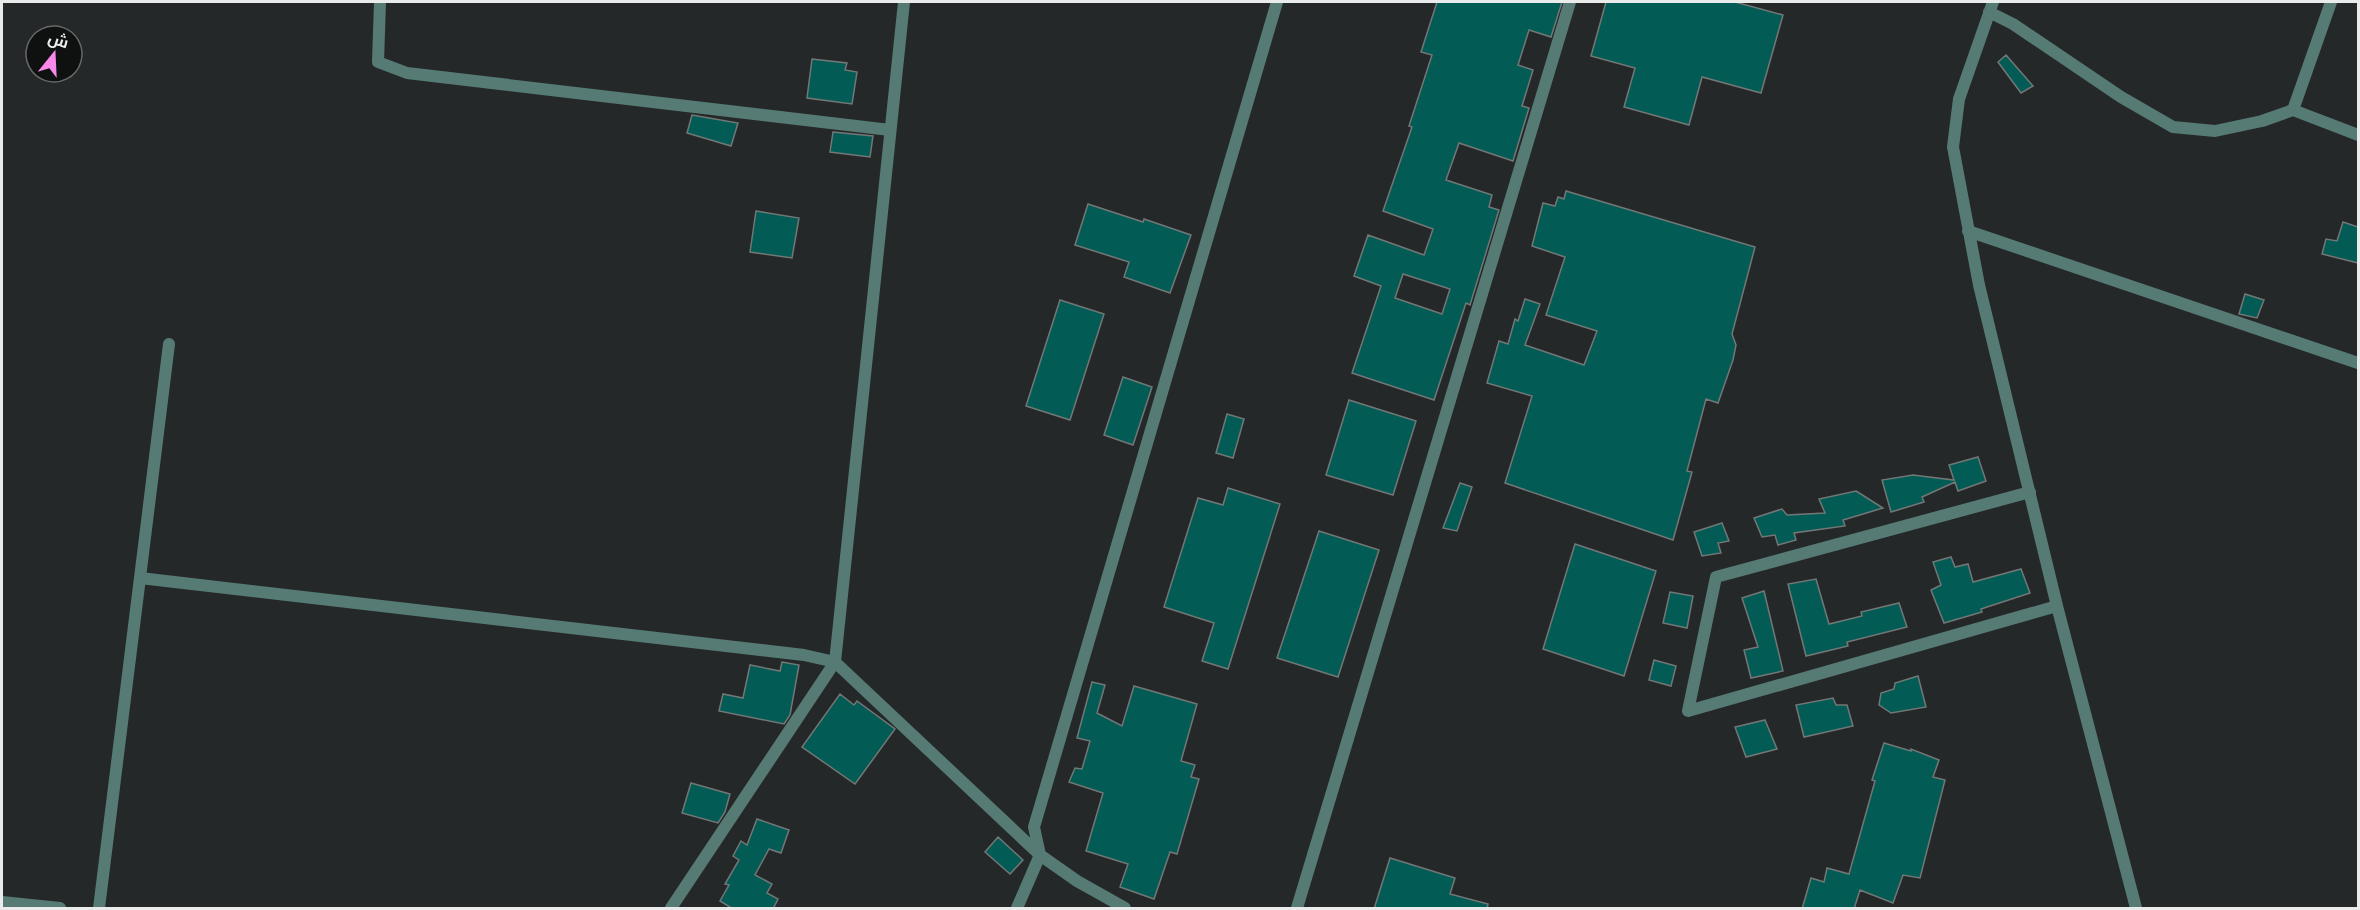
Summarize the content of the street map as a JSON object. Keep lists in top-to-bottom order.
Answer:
{
  "north": "top"
}
